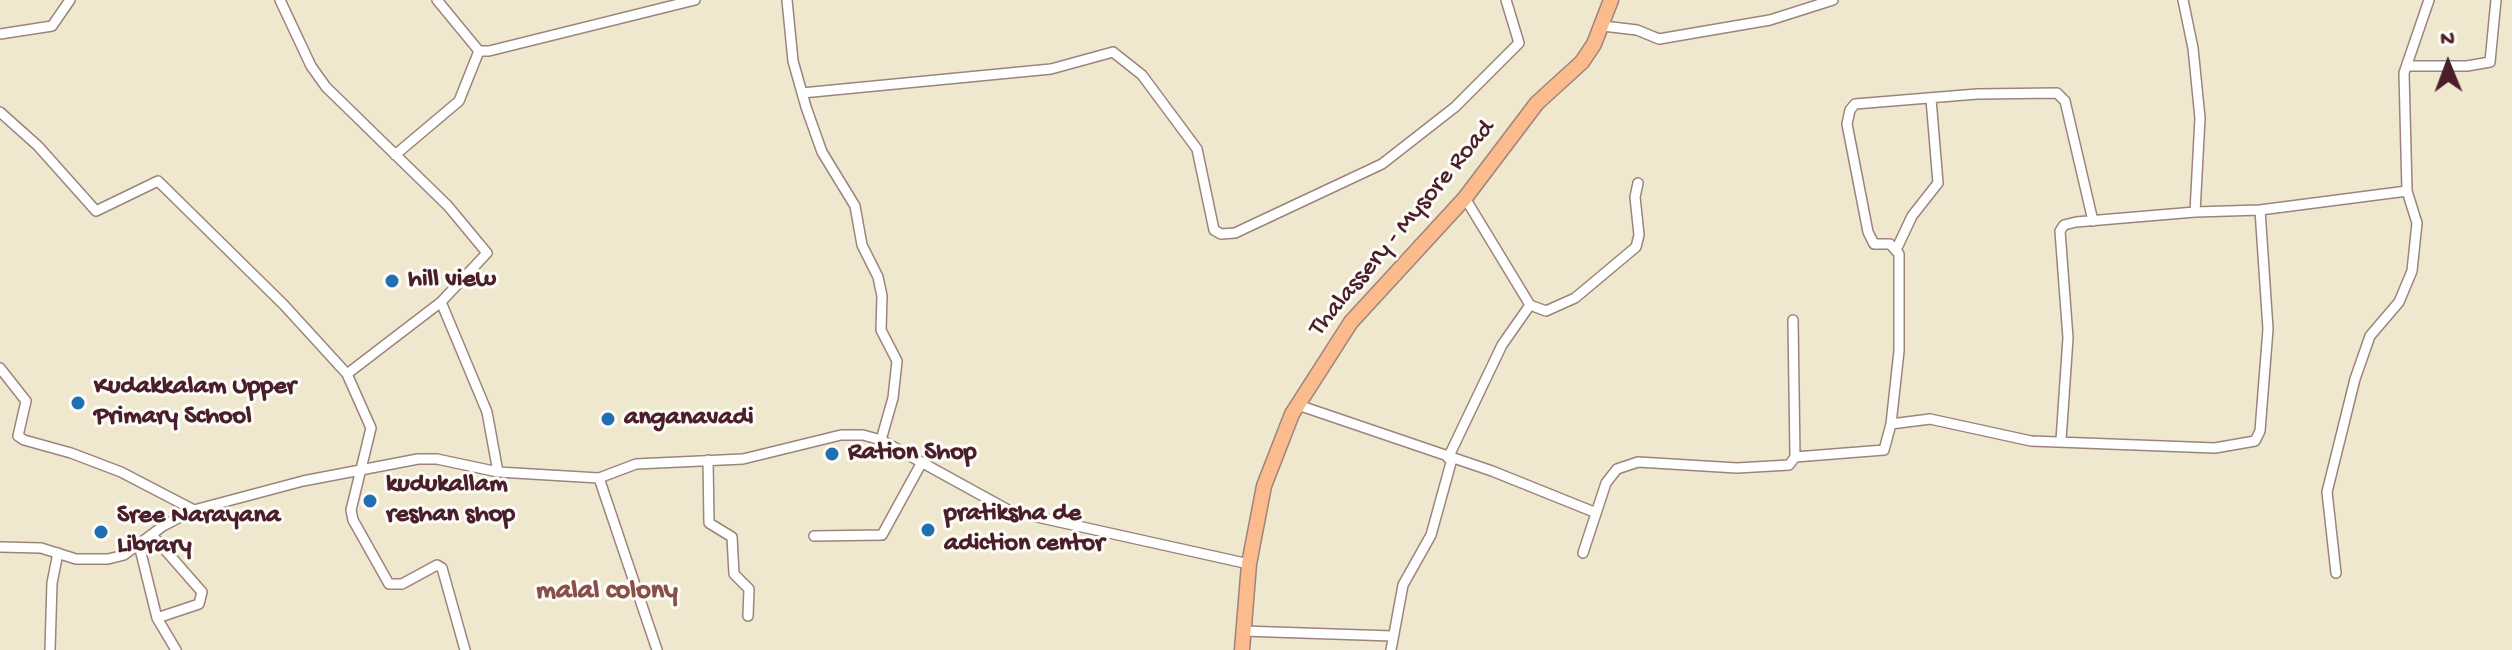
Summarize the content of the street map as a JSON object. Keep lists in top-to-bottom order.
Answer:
{
  "streets": {
    "main road": ["Thalassery - Mysore Road"]
  },
  "districts": ["malal colony"],
  "places": [
    "hill view",
    "Kudakkalam Upper Primary School",
    "anganavadi",
    "Ration Shop",
    "kudukallam reshan shop",
    "pratiksha de adiction centor",
    "Sree Narayana Library"
  ],
  "north": "top"
}
